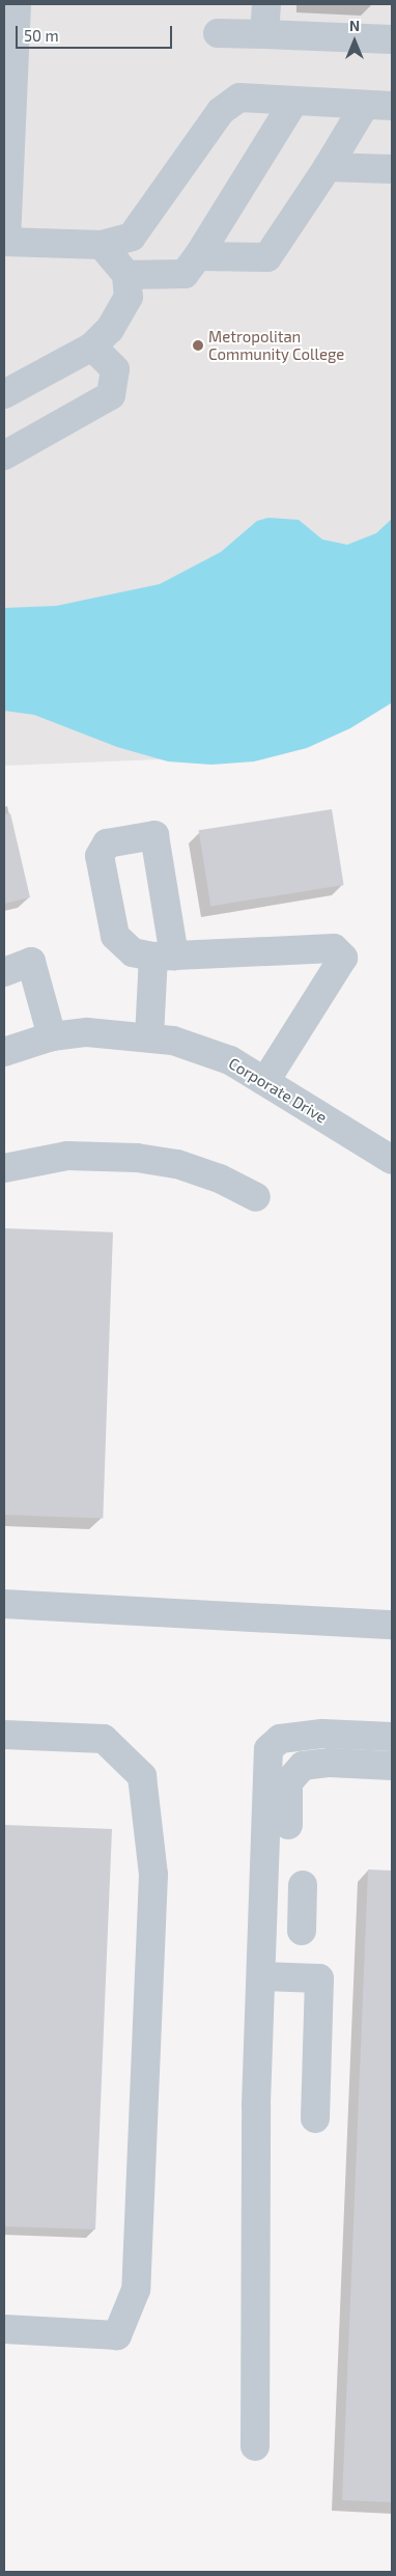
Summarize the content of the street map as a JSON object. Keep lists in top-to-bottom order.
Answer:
{
  "streets": {
    "street": ["Corporate Drive"]
  },
  "places": ["Metropolitan Community College"],
  "scale_bar": "50 m",
  "north": "top"
}
